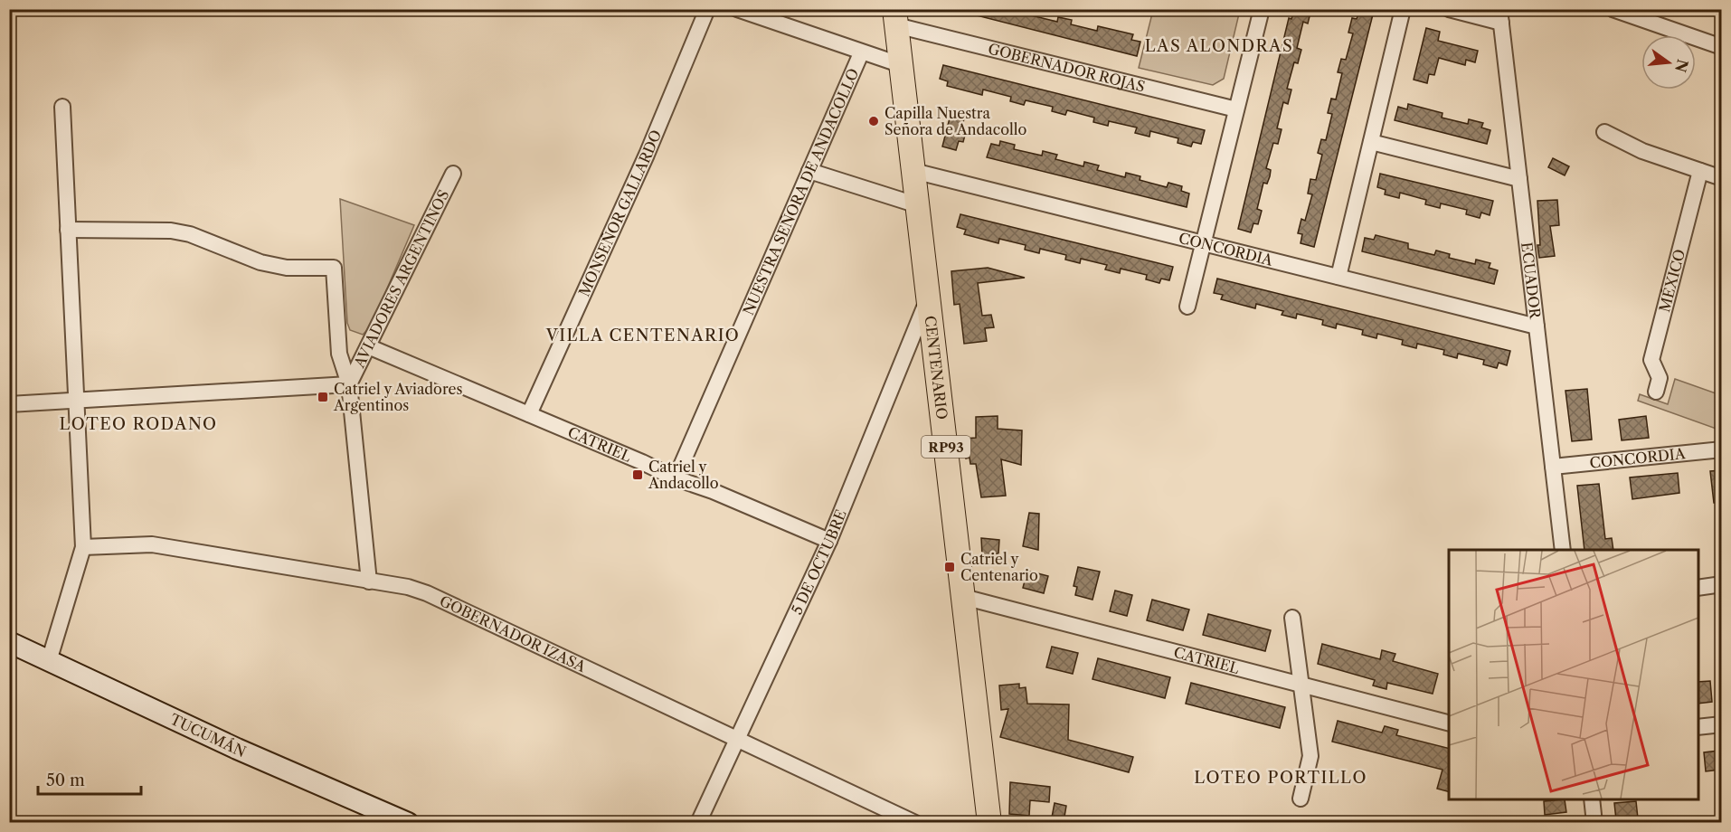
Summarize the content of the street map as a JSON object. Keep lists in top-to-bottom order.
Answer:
{
  "streets": {
    "main road": ["CENTENARIO", "RP93", "TUCUMÁN"],
    "street": [
      "GOBERNADOR ROJAS",
      "NUESTRA SEÑORA DE ANDACOLLO",
      "MONSEÑOR GALLARDO",
      "CONCORDIA",
      "AVIADORES ARGENTINOS",
      "ECUADOR",
      "MÉXICO",
      "CATRIEL",
      "5 DE OCTUBRE",
      "GOBERNADOR IZASA"
    ]
  },
  "crossings": [
    ["GOBERNADOR ROJAS", "CENTENARIO"],
    ["NUESTRA SEÑORA DE ANDACOLLO", "CATRIEL"],
    ["MONSEÑOR GALLARDO", "CATRIEL"],
    ["CONCORDIA", "ECUADOR"],
    ["CONCORDIA", "CENTENARIO"],
    ["AVIADORES ARGENTINOS", "CATRIEL"],
    ["CENTENARIO", "CATRIEL"],
    ["CENTENARIO", "5 DE OCTUBRE"],
    ["CATRIEL", "5 DE OCTUBRE"],
    ["5 DE OCTUBRE", "GOBERNADOR IZASA"]
  ],
  "districts": [
    "LAS ALONDRAS",
    "VILLA CENTENARIO",
    "LOTEO RODANO",
    "LOTEO PORTILLO"
  ],
  "places": {
    "other": ["Capilla Nuestra Señora de Andacollo"],
    "transit": ["Catriel y Aviadores Argentinos", "Catriel y Andacollo", "Catriel y Centenario"]
  },
  "scale_bar": "50 m",
  "north": "right"
}
